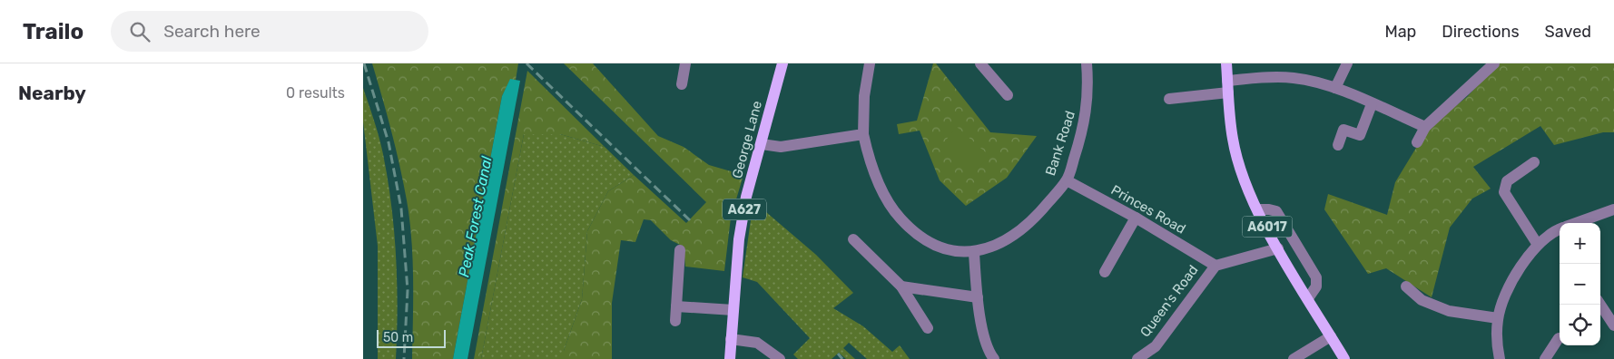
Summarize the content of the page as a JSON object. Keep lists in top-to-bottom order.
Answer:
{
  "streets": {
    "main road": ["George Lane", "A627", "A6017"],
    "street": ["Bank Road", "Princes Road", "Queen's Road"]
  },
  "crossings": [
    ["Bank Road", "Princes Road"],
    ["Princes Road", "Queen's Road"],
    ["A6017", "Queen's Road"]
  ],
  "water": ["Peak Forest Canal"],
  "scale_bar": "50 m",
  "page": {
    "header": "Trailo",
    "search": "Search here",
    "nav": ["Map", "Directions", "Saved"],
    "heading": ["Nearby", "0 results"],
    "map_buttons": ["+", "−"],
    "scale": "50 m"
  }
}
